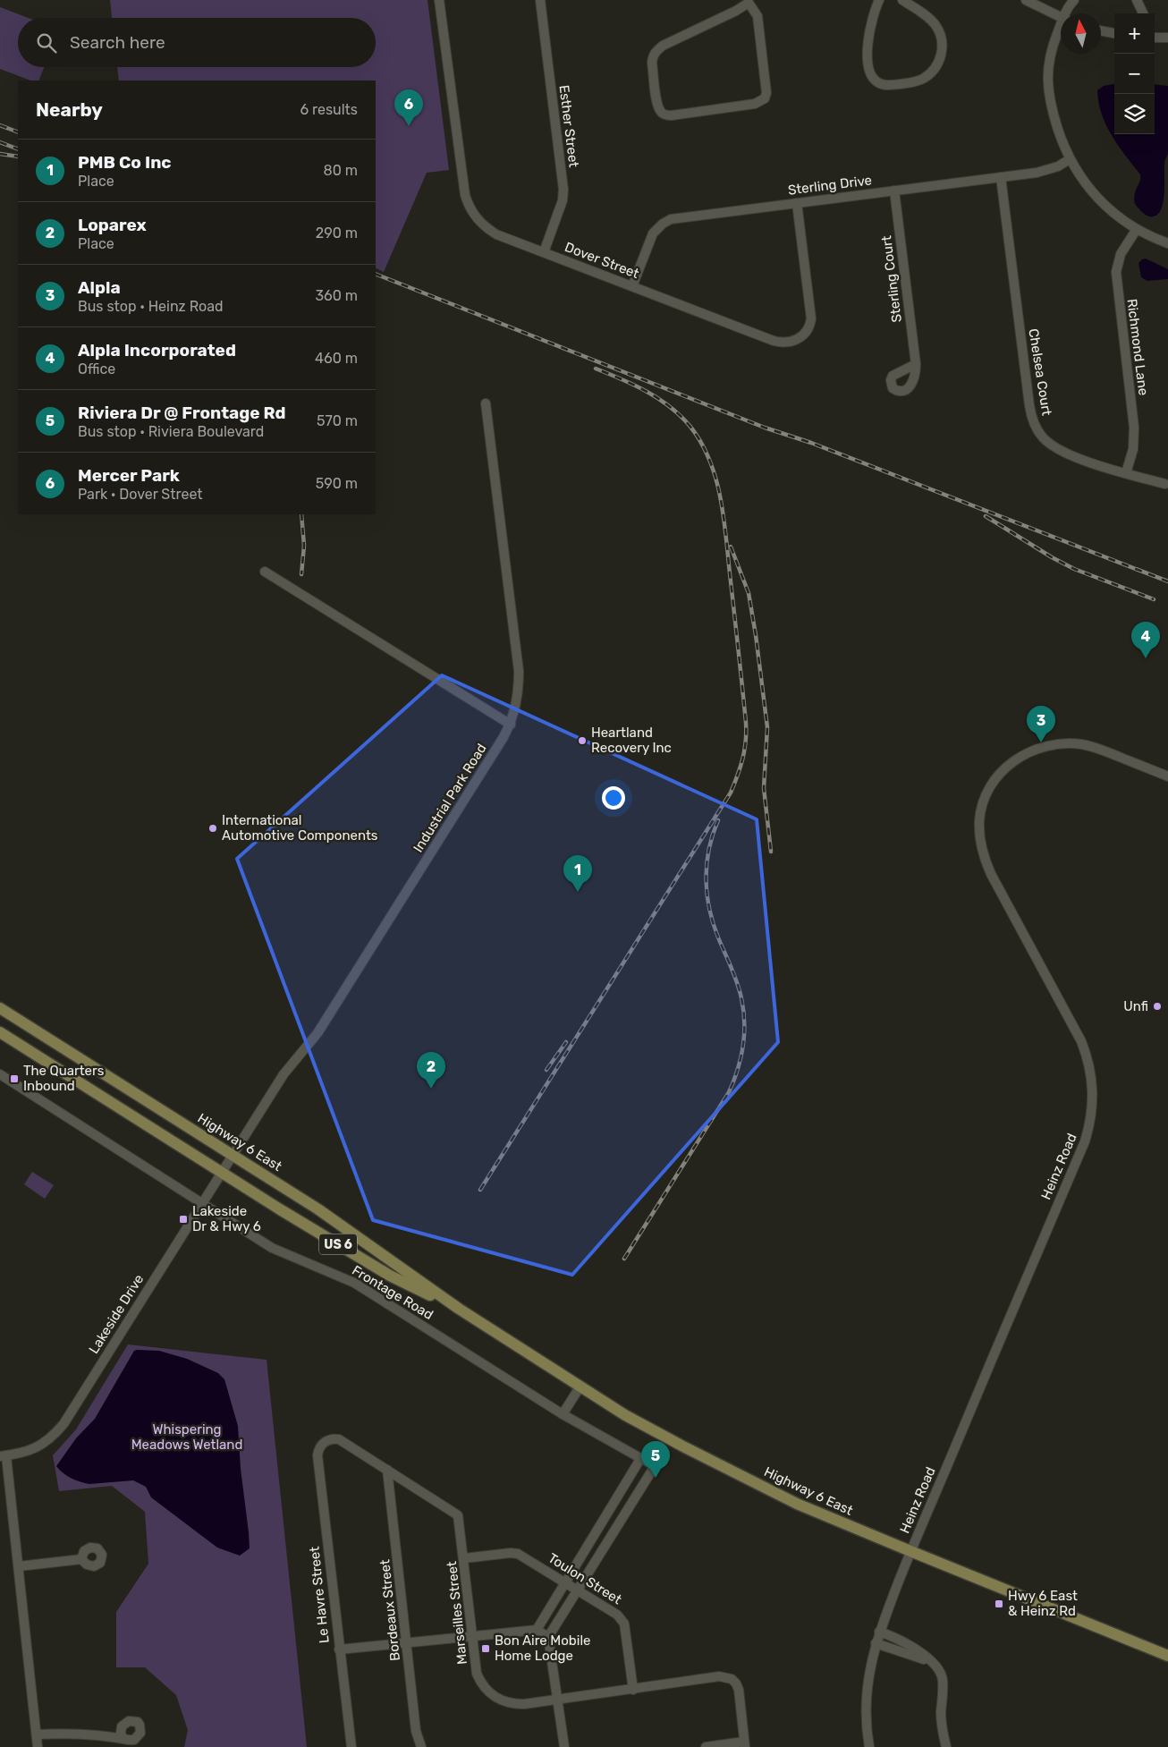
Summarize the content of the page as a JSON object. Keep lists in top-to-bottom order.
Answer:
{
  "streets": {
    "main road": ["Highway 6 East", "US 6"],
    "street": [
      "Esther Street",
      "Sterling Drive",
      "Dover Street",
      "Sterling Court",
      "Richmond Lane",
      "Chelsea Court",
      "Industrial Park Road",
      "Heinz Road",
      "Frontage Road",
      "Lakeside Drive",
      "Toulon Street",
      "Le Havre Street",
      "Bordeaux Street",
      "Marseilles Street"
    ]
  },
  "crossings": [
    ["Esther Street", "Dover Street"],
    ["Sterling Drive", "Dover Street"],
    ["Sterling Drive", "Sterling Court"],
    ["Sterling Drive", "Chelsea Court"],
    ["Richmond Lane", "Chelsea Court"],
    ["Industrial Park Road", "Highway 6 East"],
    ["Industrial Park Road", "Lakeside Drive"],
    ["Highway 6 East", "Heinz Road"],
    ["Highway 6 East", "Lakeside Drive"],
    ["Frontage Road", "Lakeside Drive"],
    ["Frontage Road", "Toulon Street"],
    ["Toulon Street", "Marseilles Street"],
    ["Le Havre Street", "Marseilles Street"],
    ["Bordeaux Street", "Marseilles Street"]
  ],
  "parks": ["Whispering Meadows Wetland"],
  "places": {
    "other": ["Heartland Recovery Inc", "International Automotive Components", "Unfi"],
    "transit": [
      "The Quarters Inbound",
      "Lakeside Dr & Hwy 6",
      "Hwy 6 East & Heinz Rd",
      "Bon Aire Mobile Home Lodge"
    ]
  },
  "north": "top",
  "page": {
    "map_buttons": ["+", "−"],
    "search": "Search here",
    "heading": ["Nearby", "6 results"],
    "pins": [
      "6",
      "4",
      "3",
      "1",
      "2",
      "5"
    ],
    "list": [
      {
        "mark": "1",
        "name": "PMB Co Inc",
        "note": "Place",
        "value": "80 m"
      },
      {
        "mark": "2",
        "name": "Loparex",
        "note": "Place",
        "value": "290 m"
      },
      {
        "mark": "3",
        "name": "Alpla",
        "note": "Bus stop · Heinz Road",
        "value": "360 m"
      },
      {
        "mark": "4",
        "name": "Alpla Incorporated",
        "note": "Office",
        "value": "460 m"
      },
      {
        "mark": "5",
        "name": "Riviera Dr @ Frontage Rd",
        "note": "Bus stop · Riviera Boulevard",
        "value": "570 m"
      },
      {
        "mark": "6",
        "name": "Mercer Park",
        "note": "Park · Dover Street",
        "value": "590 m"
      }
    ]
  }
}
